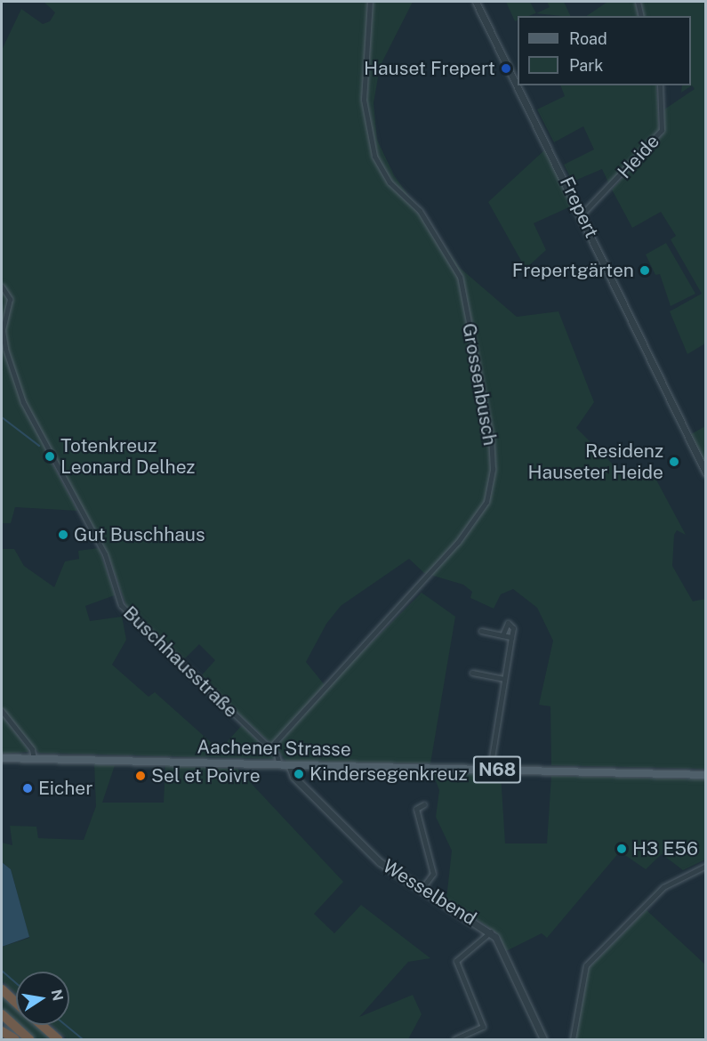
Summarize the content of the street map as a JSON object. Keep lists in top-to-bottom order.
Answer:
{
  "streets": {
    "main road": ["Aachener Strasse", "N68"],
    "street": [
      "Heide",
      "Frepert",
      "Grossenbusch",
      "Buschhausstraße",
      "Wesselbend"
    ]
  },
  "crossings": [
    ["Heide", "Frepert"],
    ["Grossenbusch", "Buschhausstraße"],
    ["Buschhausstraße", "Aachener Strasse"],
    ["Aachener Strasse", "Wesselbend"]
  ],
  "places": [
    "Hauset Frepert",
    "Frepertgärten",
    "Totenkreuz Leonard Delhez",
    "Residenz Hauseter Heide",
    "Gut Buschhaus",
    "Kindersegenkreuz",
    "Sel et Poivre",
    "Eicher",
    "H3 E56"
  ],
  "legend": ["Road", "Park"],
  "north": "right"
}
